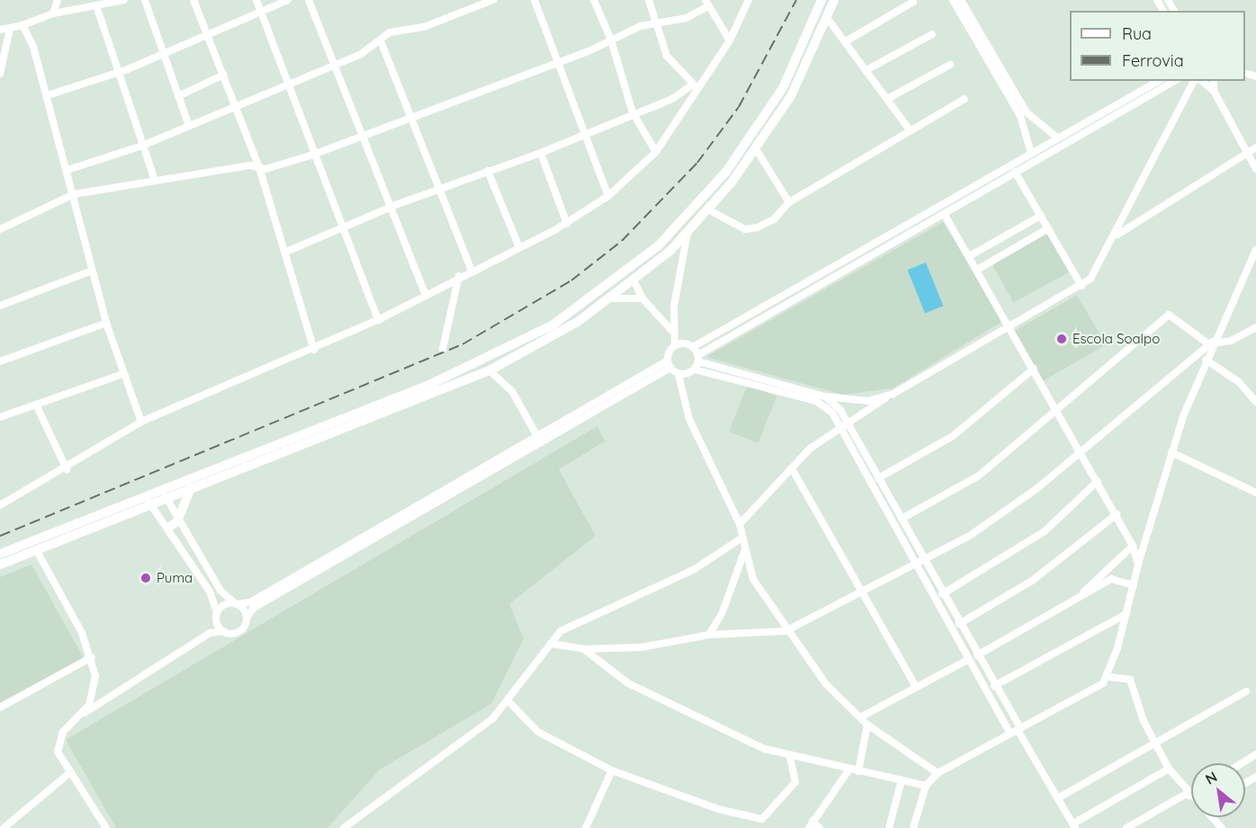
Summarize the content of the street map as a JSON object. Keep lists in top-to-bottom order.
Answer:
{
  "places": ["Escola Soalpo", "Puma"],
  "legend": ["Rua", "Ferrovia"],
  "north": "top left"
}
